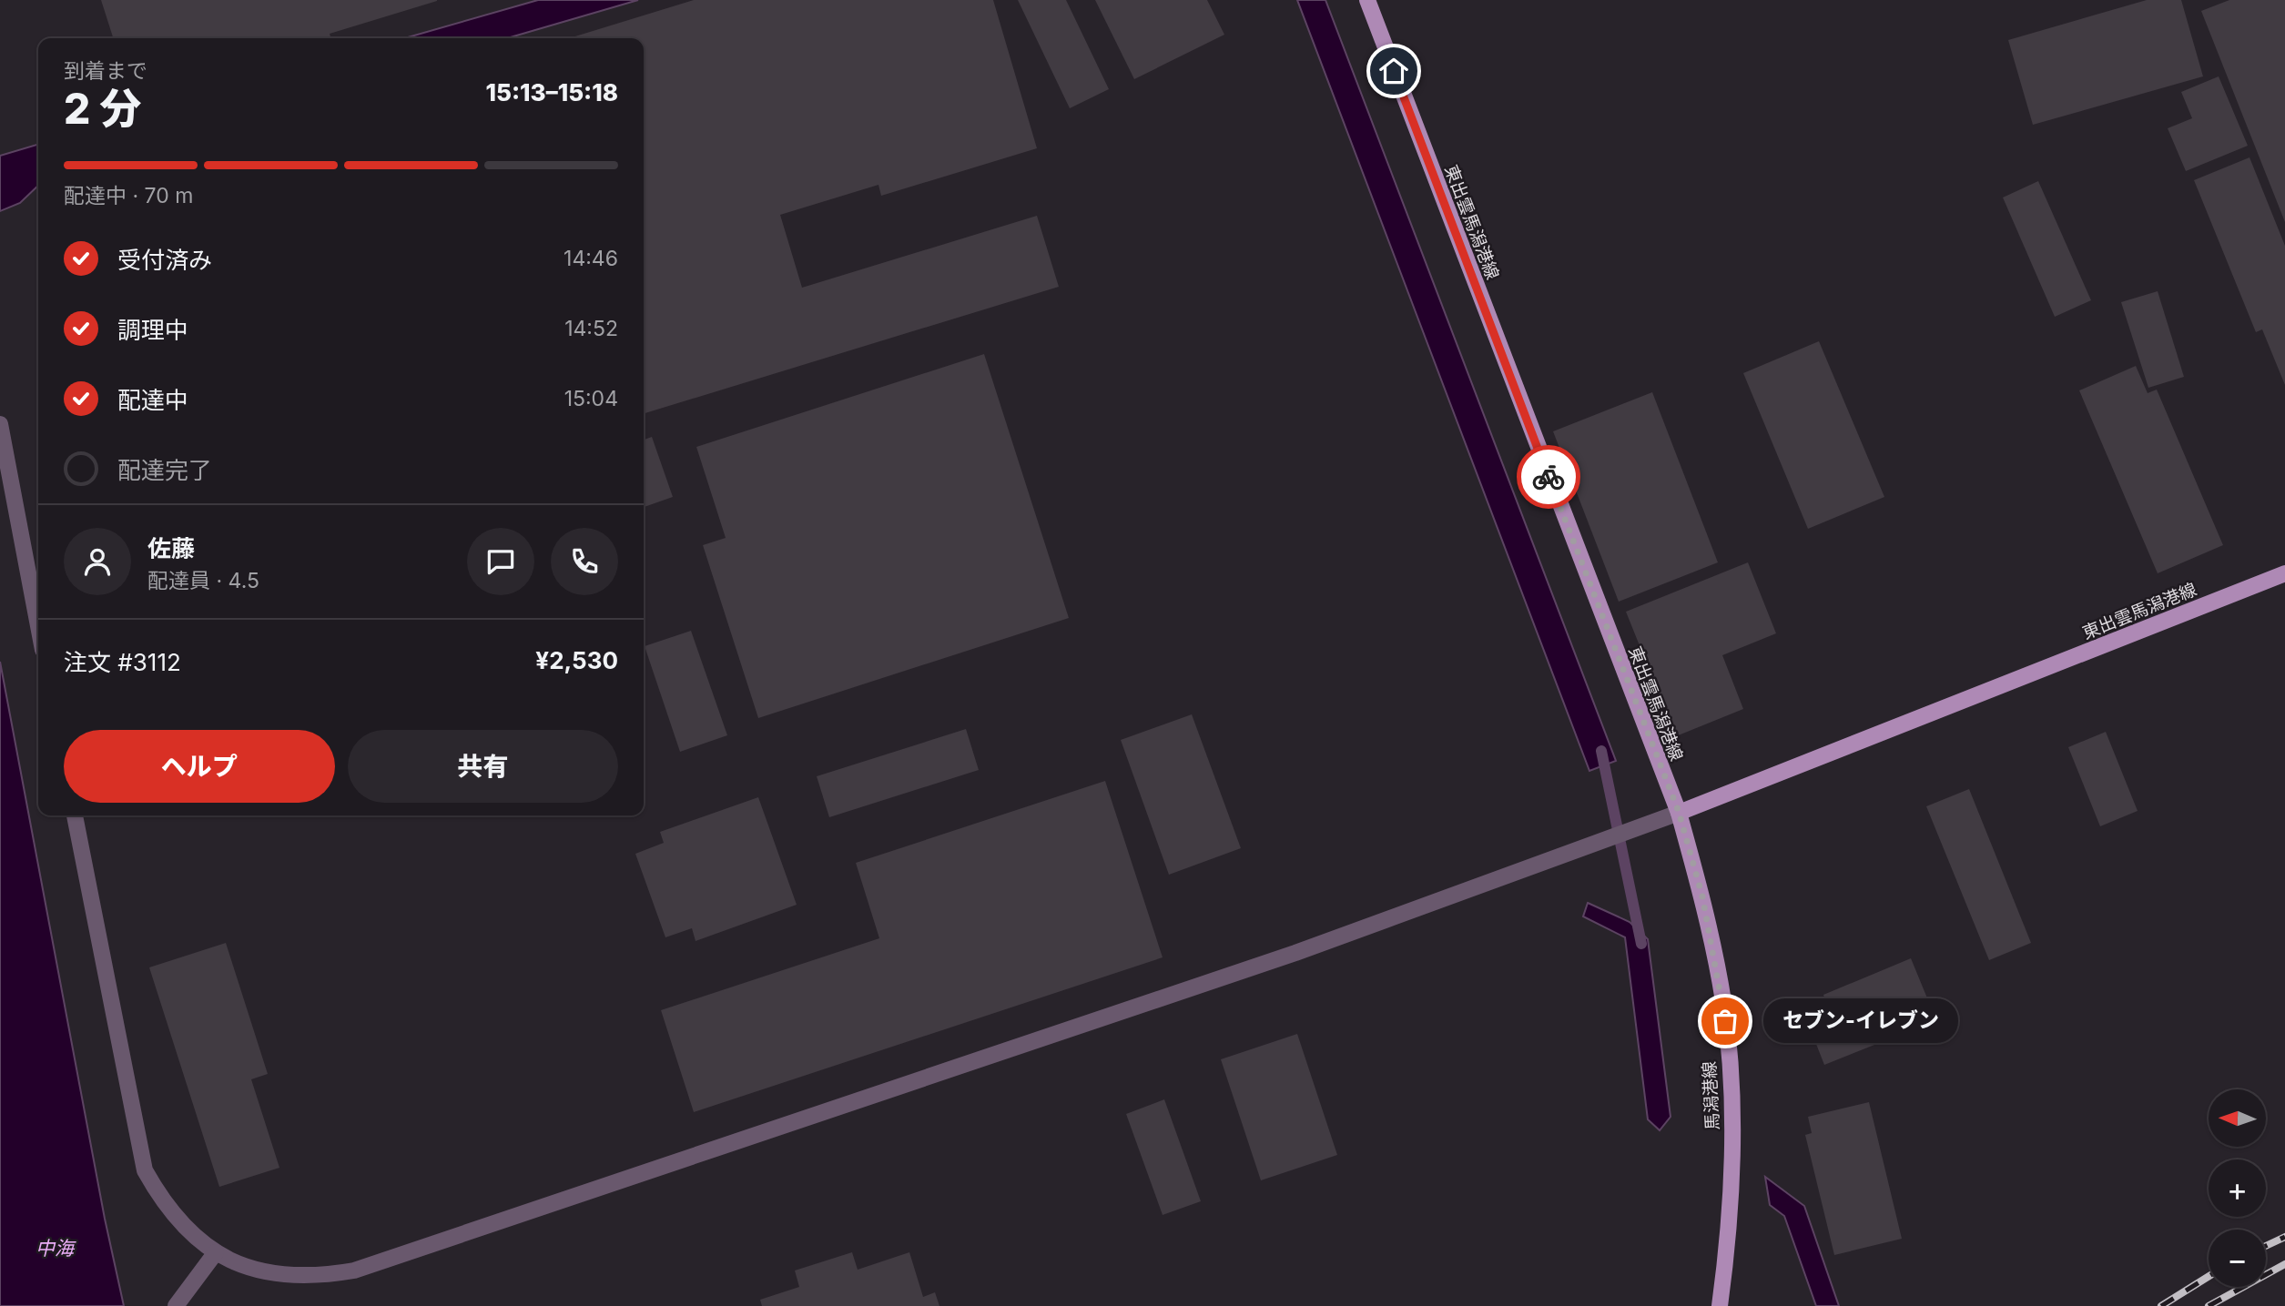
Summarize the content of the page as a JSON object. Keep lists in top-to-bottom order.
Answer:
{
  "streets": {
    "main road": ["東出雲馬潟港線", "馬潟港線"]
  },
  "crossings": [
    ["東出雲馬潟港線", "馬潟港線"]
  ],
  "water": ["中海"],
  "places": ["セブン-イレブン"],
  "north": "left",
  "page": {
    "heading": ["2 分", "到着まで", "15:13–15:18"],
    "panel": [
      "佐藤",
      "配達員 · 4.5",
      "注文 #3112",
      "¥2,530"
    ],
    "bar": "配達中 · 70 m",
    "list": [
      ["受付済み", "14:46"],
      ["調理中", "14:52"],
      ["配達中", "15:04"],
      "配達完了"
    ],
    "buttons": ["ヘルプ", "共有"],
    "bubble": "セブン-イレブン",
    "map_buttons": ["+", "−"]
  }
}
